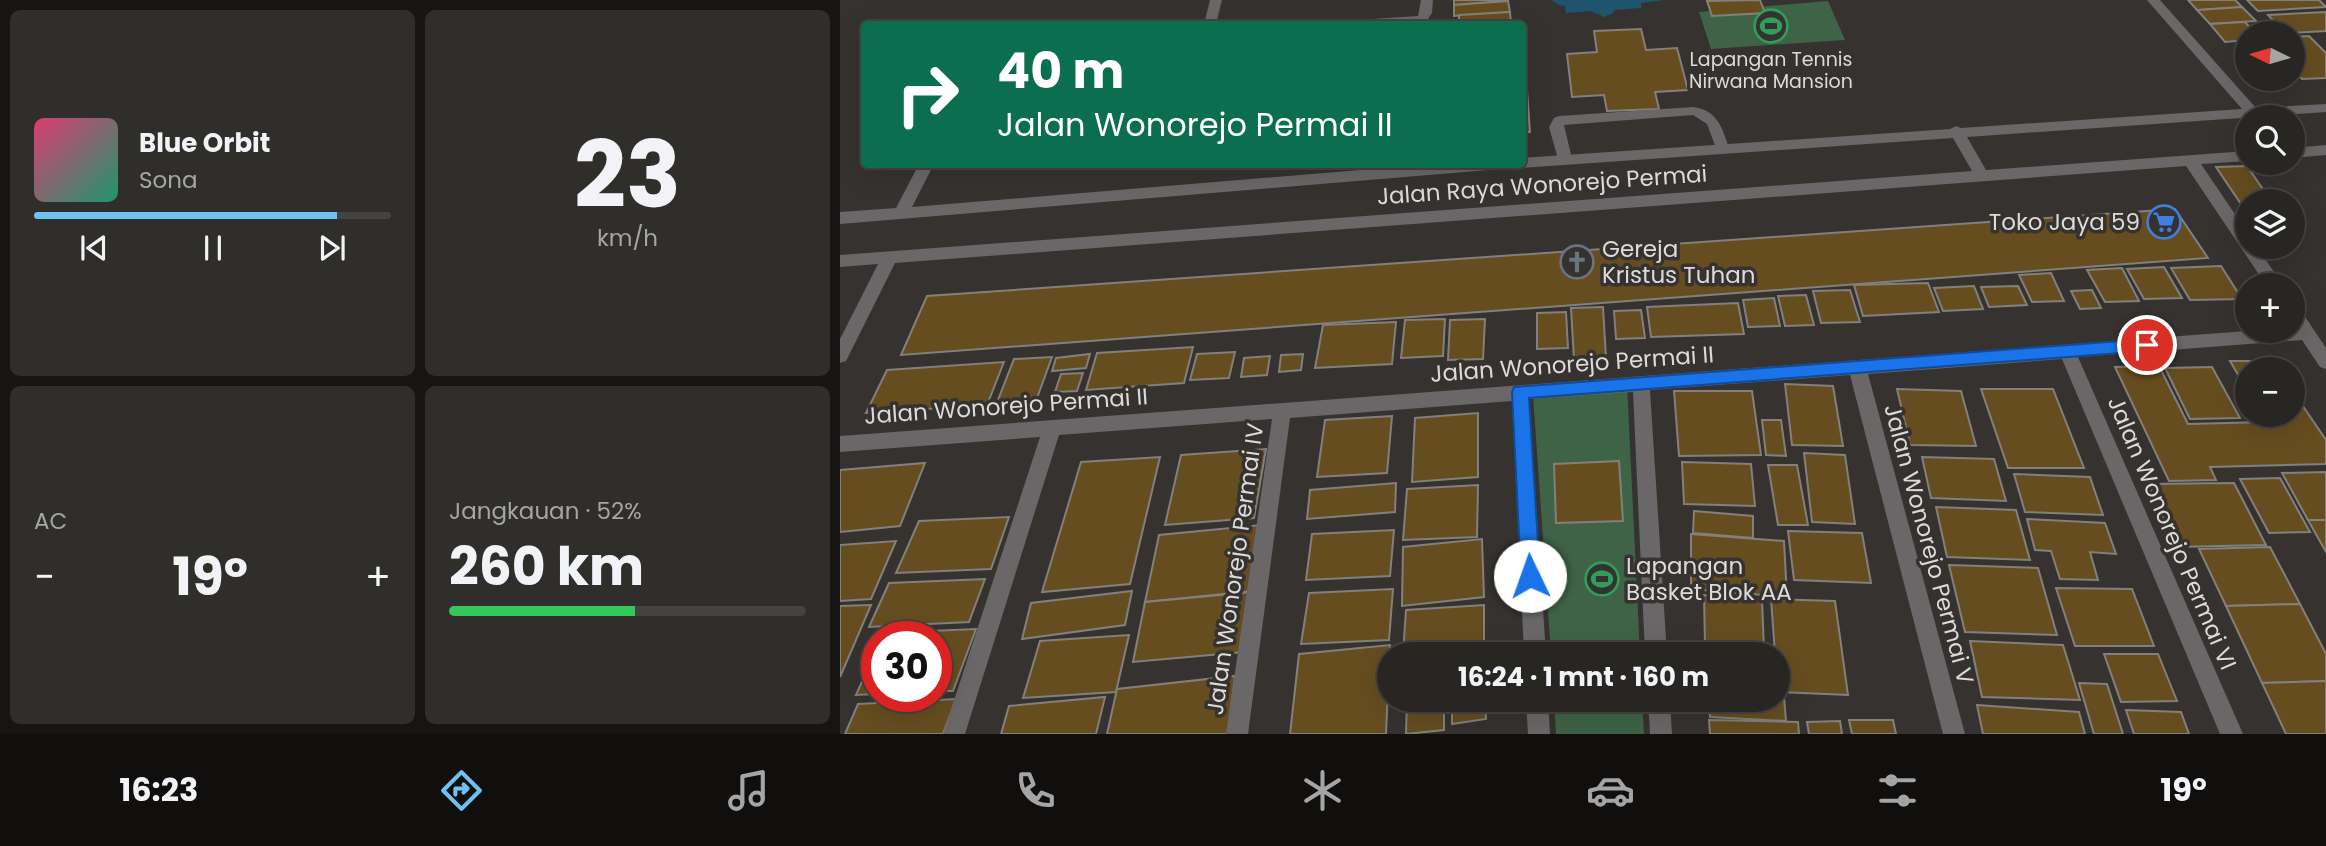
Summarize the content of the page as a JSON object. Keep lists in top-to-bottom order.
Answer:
{
  "streets": {
    "street": [
      "Jalan Raya Wonorejo Permai",
      "Jalan Wonorejo Permai II",
      "Jalan Wonorejo Permai VI",
      "Jalan Wonorejo Permai V",
      "Jalan Wonorejo Permai IV"
    ]
  },
  "crossings": [
    ["Jalan Wonorejo Permai II", "Jalan Wonorejo Permai VI"],
    ["Jalan Wonorejo Permai II", "Jalan Wonorejo Permai V"],
    ["Jalan Wonorejo Permai II", "Jalan Wonorejo Permai IV"]
  ],
  "places": {
    "sports": ["Lapangan Tennis Nirwana Mansion", "Lapangan Basket Blok AA"],
    "supermarket": ["Toko Jaya 59"],
    "church": ["Gereja Kristus Tuhan"]
  },
  "north": "left",
  "page": {
    "tile": [
      ["23", "km/h"],
      "AC",
      ["Jangkauan · 52%", "260 km"]
    ],
    "map_buttons": ["+", "−"],
    "turn": ["40 m", "Jalan Wonorejo Permai II"],
    "song": ["Blue Orbit", "Sona"],
    "heat": ["−", "19°", "+"],
    "limit": "30",
    "trip": "16:24 · 1 mnt · 160 m",
    "tabs": ["16:23", "19°"]
  }
}
